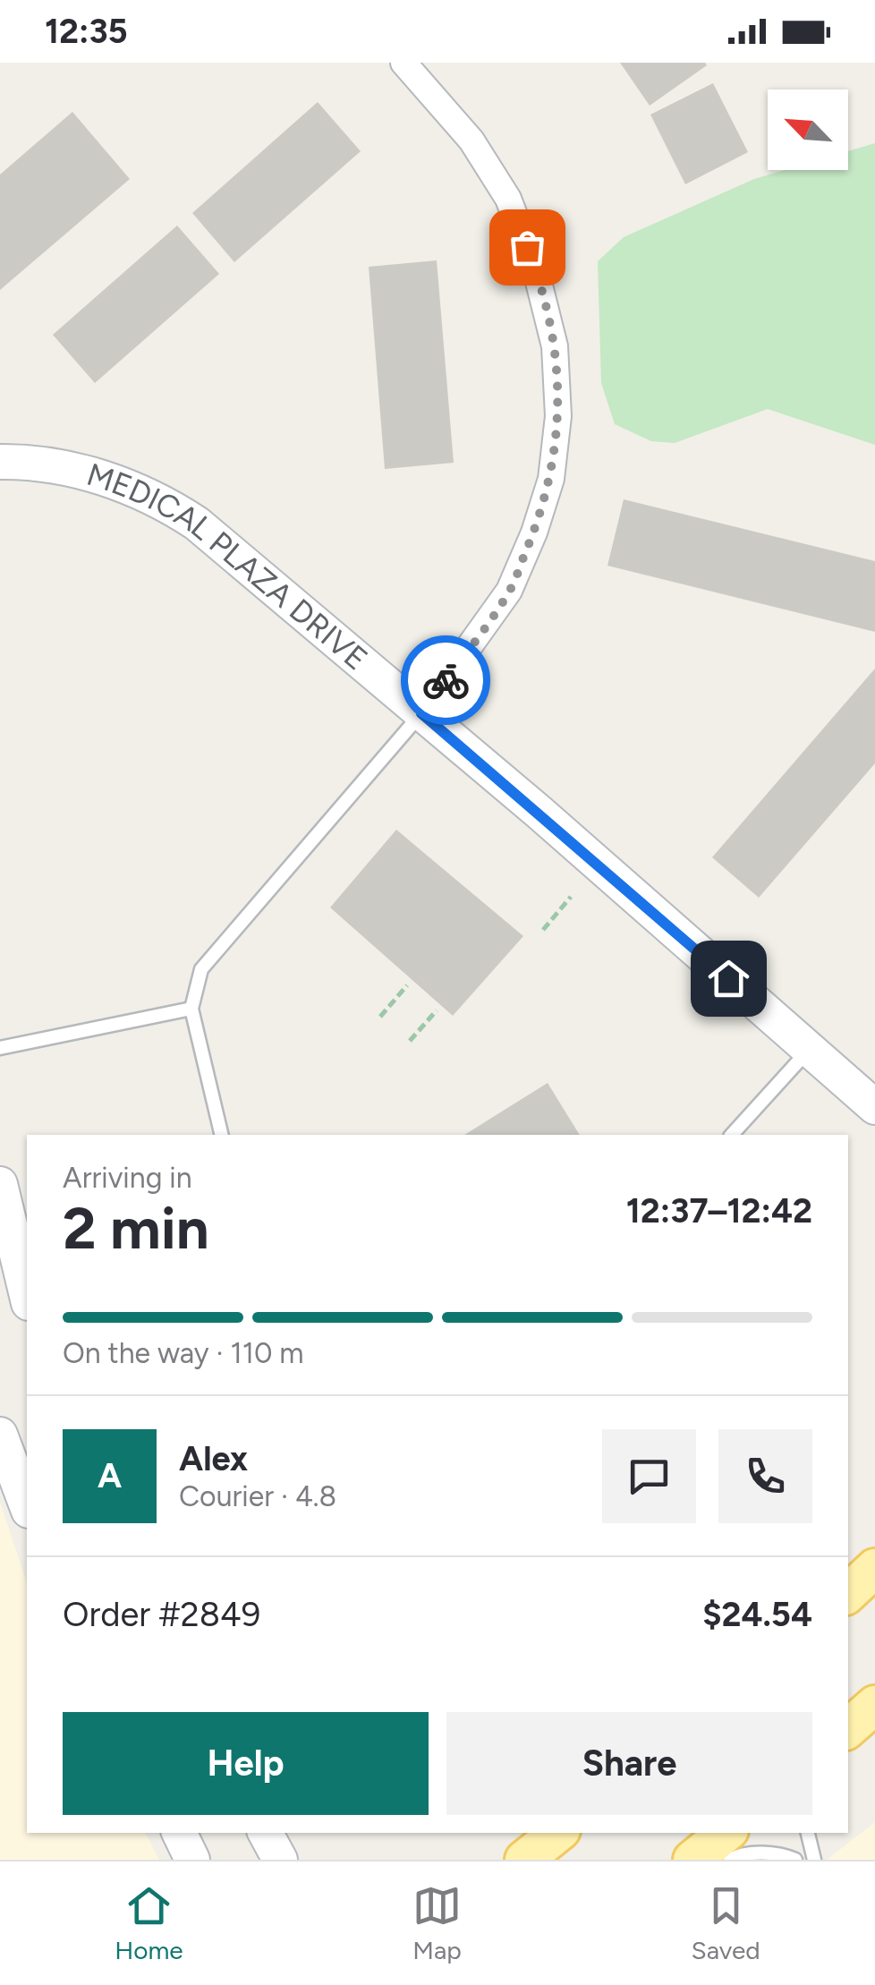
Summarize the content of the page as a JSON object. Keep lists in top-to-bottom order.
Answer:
{
  "streets": {
    "street": ["MEDICAL PLAZA DRIVE"]
  },
  "north": "top left",
  "page": {
    "status": "12:35",
    "heading": ["2 min", "Arriving in", "12:37–12:42"],
    "panel": [
      "Alex",
      "Courier · 4.8",
      "Order #2849",
      "$24.54"
    ],
    "bar": "On the way · 110 m",
    "round": "A",
    "buttons": ["Help", "Share"],
    "tabs": ["Home", "Map", "Saved"]
  }
}
